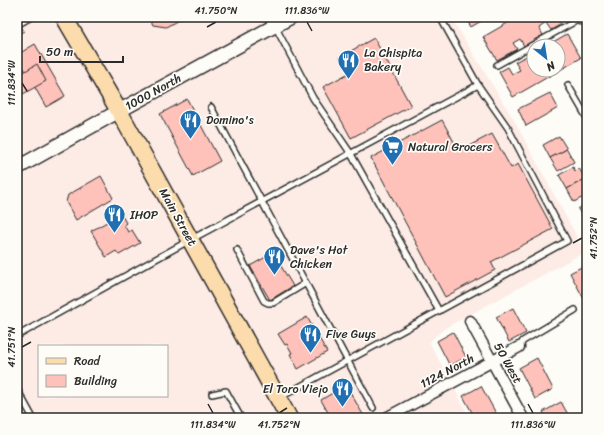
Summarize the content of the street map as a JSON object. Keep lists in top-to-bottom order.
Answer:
{
  "streets": {
    "main road": ["Main Street"],
    "street": ["1000 North", "50 West", "1124 North"]
  },
  "crossings": [
    ["1000 North", "Main Street"],
    ["50 West", "1124 North"]
  ],
  "places": {
    "restaurant": [
      "La Chispita Bakery",
      "Domino's",
      "IHOP",
      "Dave's Hot Chicken",
      "Five Guys",
      "El Toro Viejo"
    ],
    "supermarket": ["Natural Grocers"]
  },
  "legend": ["Road", "Building"],
  "scale_bar": "50 m",
  "north": "bottom right",
  "coordinates": [
    "41.750°N",
    "111.836°W",
    "111.834°W",
    "41.752°N",
    "41.751°N"
  ]
}
